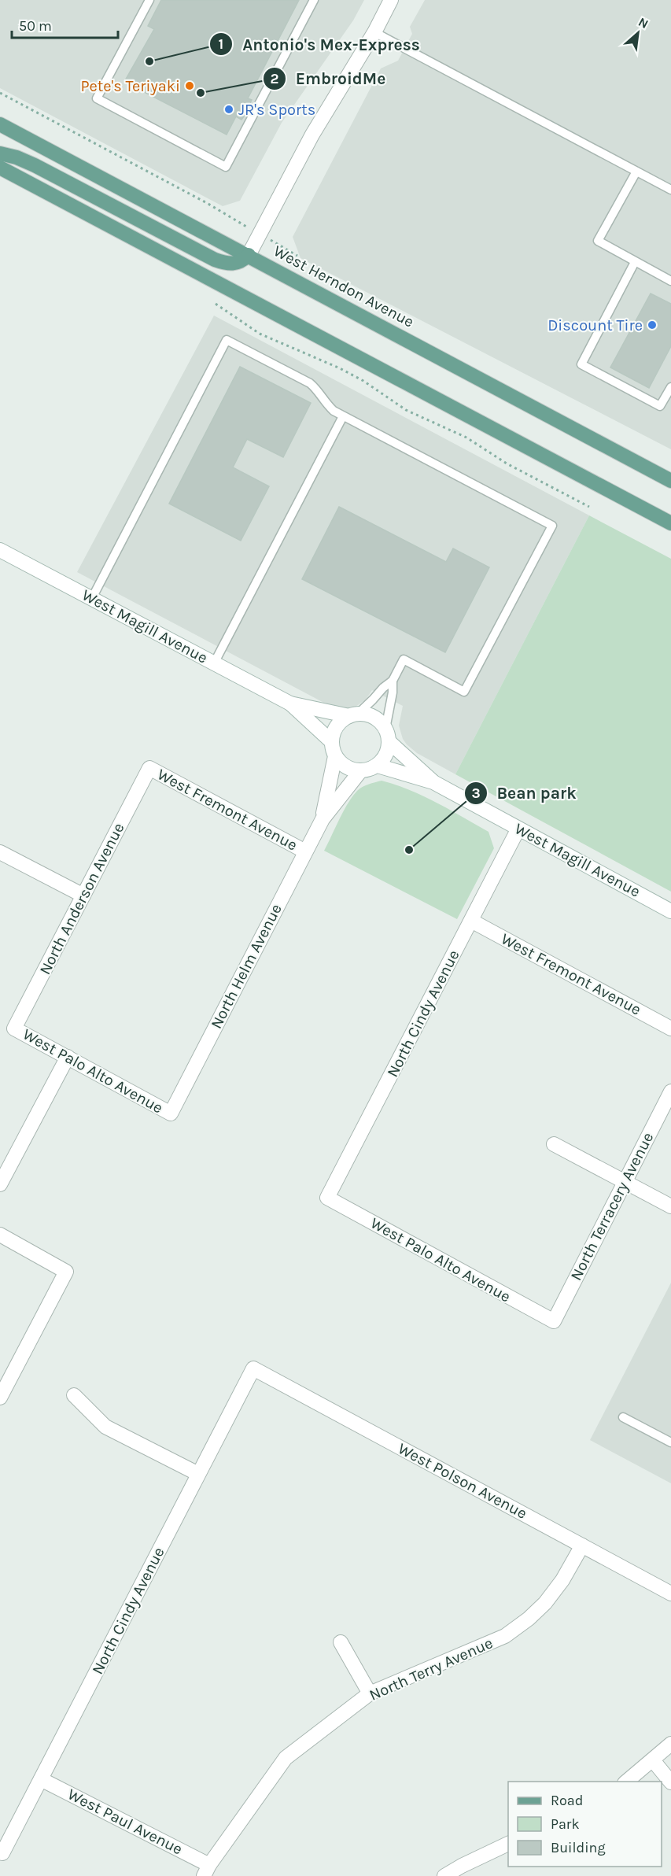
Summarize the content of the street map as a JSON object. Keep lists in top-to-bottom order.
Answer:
{
  "streets": {
    "main road": ["West Herndon Avenue"],
    "street": [
      "West Magill Avenue",
      "West Fremont Avenue",
      "North Anderson Avenue",
      "North Helm Avenue",
      "North Cindy Avenue",
      "West Palo Alto Avenue",
      "North Terracery Avenue",
      "West Polson Avenue",
      "North Terry Avenue",
      "West Paul Avenue"
    ]
  },
  "crossings": [
    ["West Magill Avenue", "North Helm Avenue"],
    ["West Magill Avenue", "North Cindy Avenue"],
    ["West Fremont Avenue", "North Anderson Avenue"],
    ["West Fremont Avenue", "North Helm Avenue"],
    ["West Fremont Avenue", "North Cindy Avenue"],
    ["North Anderson Avenue", "West Palo Alto Avenue"],
    ["North Helm Avenue", "West Palo Alto Avenue"],
    ["North Cindy Avenue", "West Palo Alto Avenue"],
    ["North Cindy Avenue", "West Polson Avenue"],
    ["North Cindy Avenue", "West Paul Avenue"],
    ["West Palo Alto Avenue", "North Terracery Avenue"],
    ["West Polson Avenue", "North Terry Avenue"],
    ["North Terry Avenue", "West Paul Avenue"]
  ],
  "places": [
    "Antonio's Mex-Express",
    "Pete's Teriyaki",
    "EmbroidMe",
    "JR's Sports",
    "Discount Tire",
    "Bean park"
  ],
  "legend": ["Road", "Park", "Building"],
  "scale_bar": "50 m",
  "north": "top right"
}
